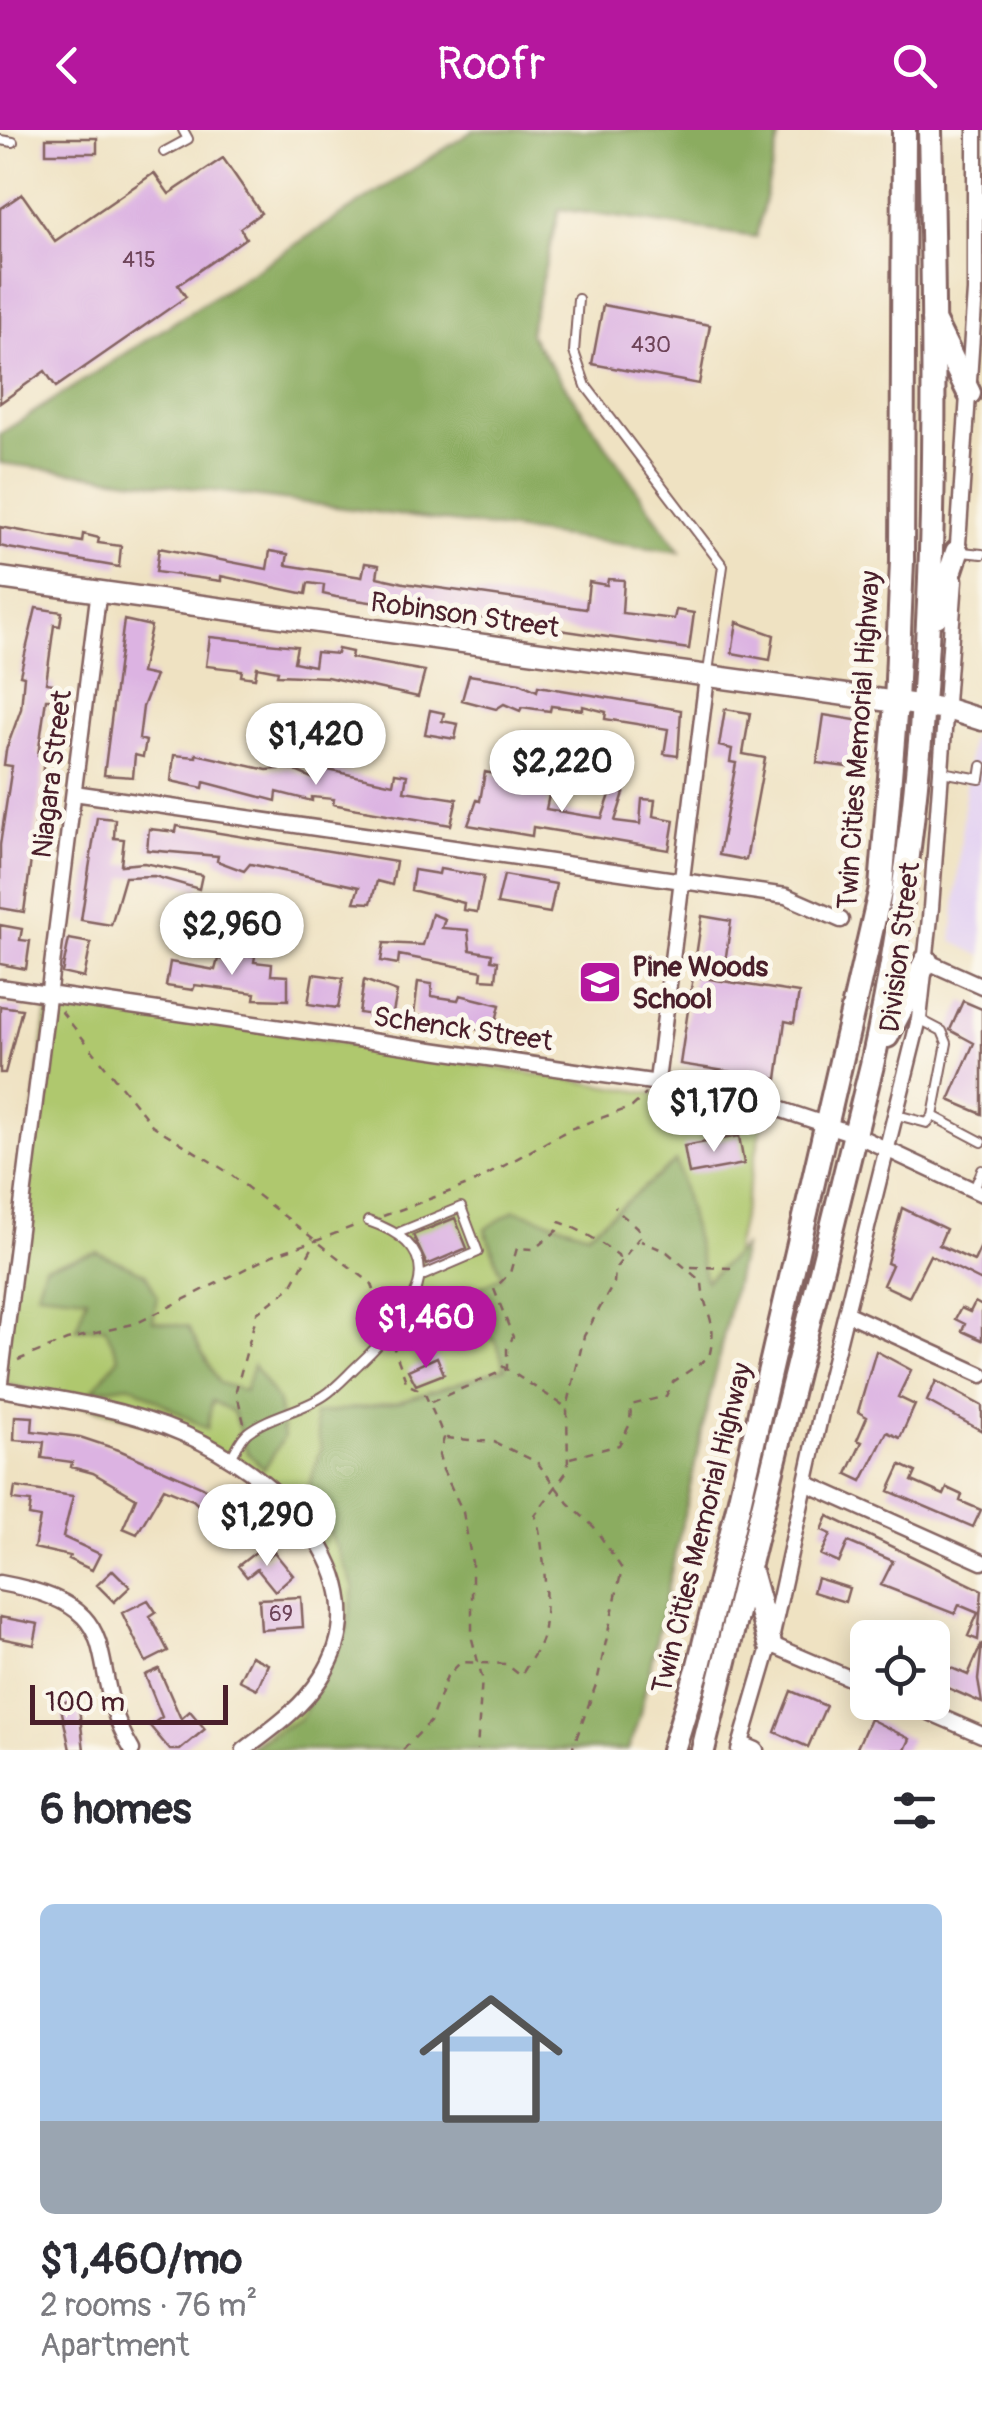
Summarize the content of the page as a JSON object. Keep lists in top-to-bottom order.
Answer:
{
  "streets": {
    "main road": ["Twin Cities Memorial Highway"],
    "street": [
      "Robinson Street",
      "Niagara Street",
      "Division Street",
      "Schenck Street"
    ]
  },
  "crossings": [
    ["Robinson Street", "Twin Cities Memorial Highway"],
    ["Robinson Street", "Niagara Street"],
    ["Robinson Street", "Division Street"],
    ["Twin Cities Memorial Highway", "Schenck Street"],
    ["Niagara Street", "Schenck Street"],
    ["Division Street", "Schenck Street"]
  ],
  "places": {
    "school or university": ["Pine Woods School"]
  },
  "house_numbers": ["415", "430", "69"],
  "scale_bar": "100 m",
  "page": {
    "header": "Roofr",
    "price": [
      "$1,420",
      "$2,220",
      "$2,960",
      "$1,170",
      "$1,460",
      "$1,290"
    ],
    "scale": "100 m",
    "heading": "6 homes",
    "list": [
      {
        "name": "$1,460/mo",
        "note": "2 rooms · 76 m² · Apartment"
      }
    ]
  }
}
